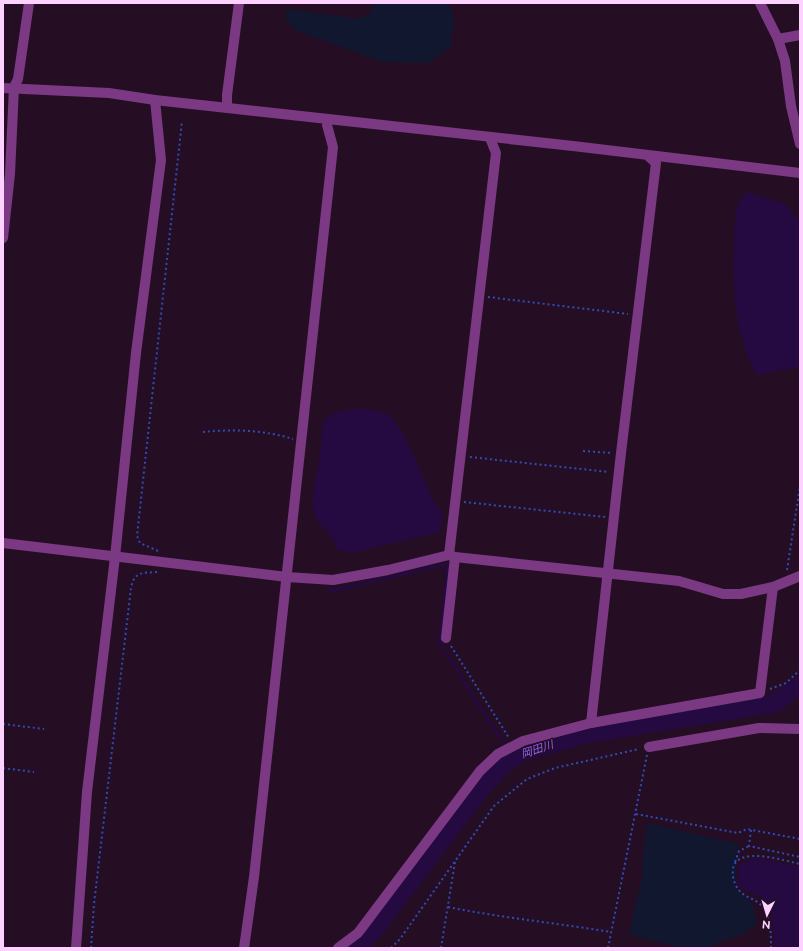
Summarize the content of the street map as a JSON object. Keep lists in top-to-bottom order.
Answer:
{
  "water": ["岡田川"],
  "north": "bottom"
}
